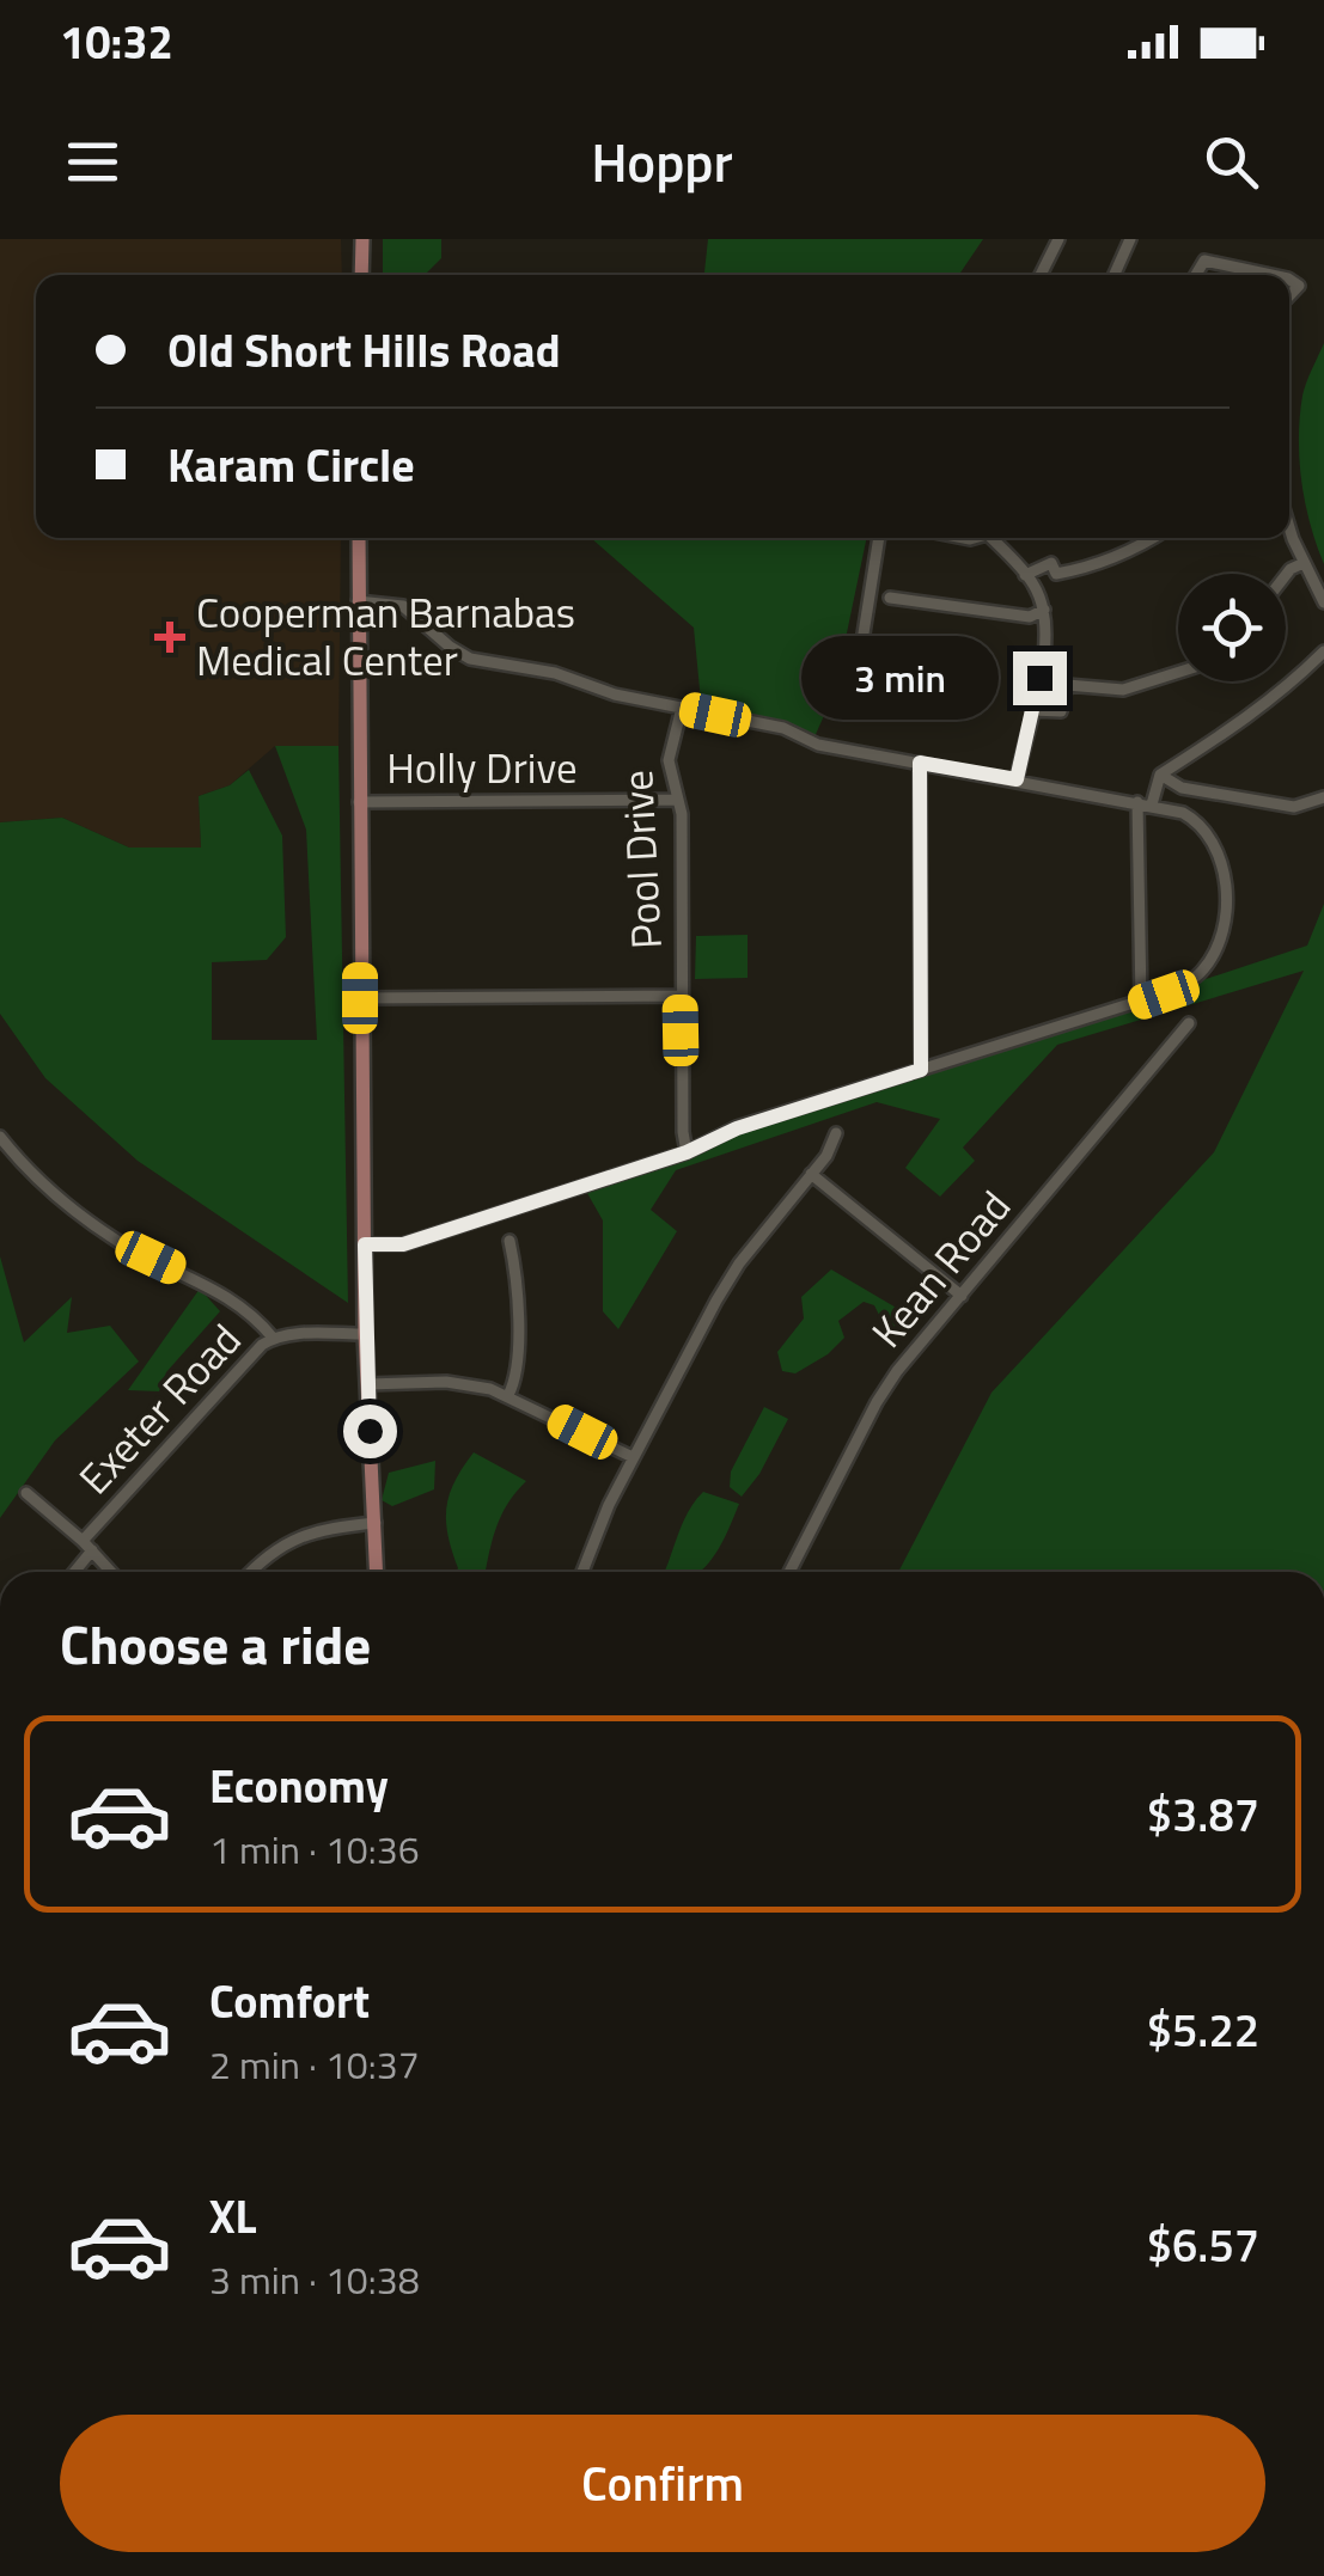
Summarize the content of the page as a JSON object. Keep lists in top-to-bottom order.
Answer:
{
  "streets": {
    "street": [
      "Holly Drive",
      "Pool Drive",
      "Kean Road",
      "Exeter Road"
    ]
  },
  "crossings": [
    ["Holly Drive", "Pool Drive"]
  ],
  "places": {
    "health": ["Cooperman Barnabas Medical Center"]
  },
  "page": {
    "status": "10:32",
    "header": "Hoppr",
    "banner": ["Old Short Hills Road", "Karam Circle"],
    "bubble": "3 min",
    "heading": "Choose a ride",
    "list": [
      {
        "name": "Economy",
        "note": "1 min · 10:36",
        "value": "$3.87"
      },
      {
        "name": "Comfort",
        "note": "2 min · 10:37",
        "value": "$5.22"
      },
      {
        "name": "XL",
        "note": "3 min · 10:38",
        "value": "$6.57"
      }
    ],
    "buttons": "Confirm"
  }
}
